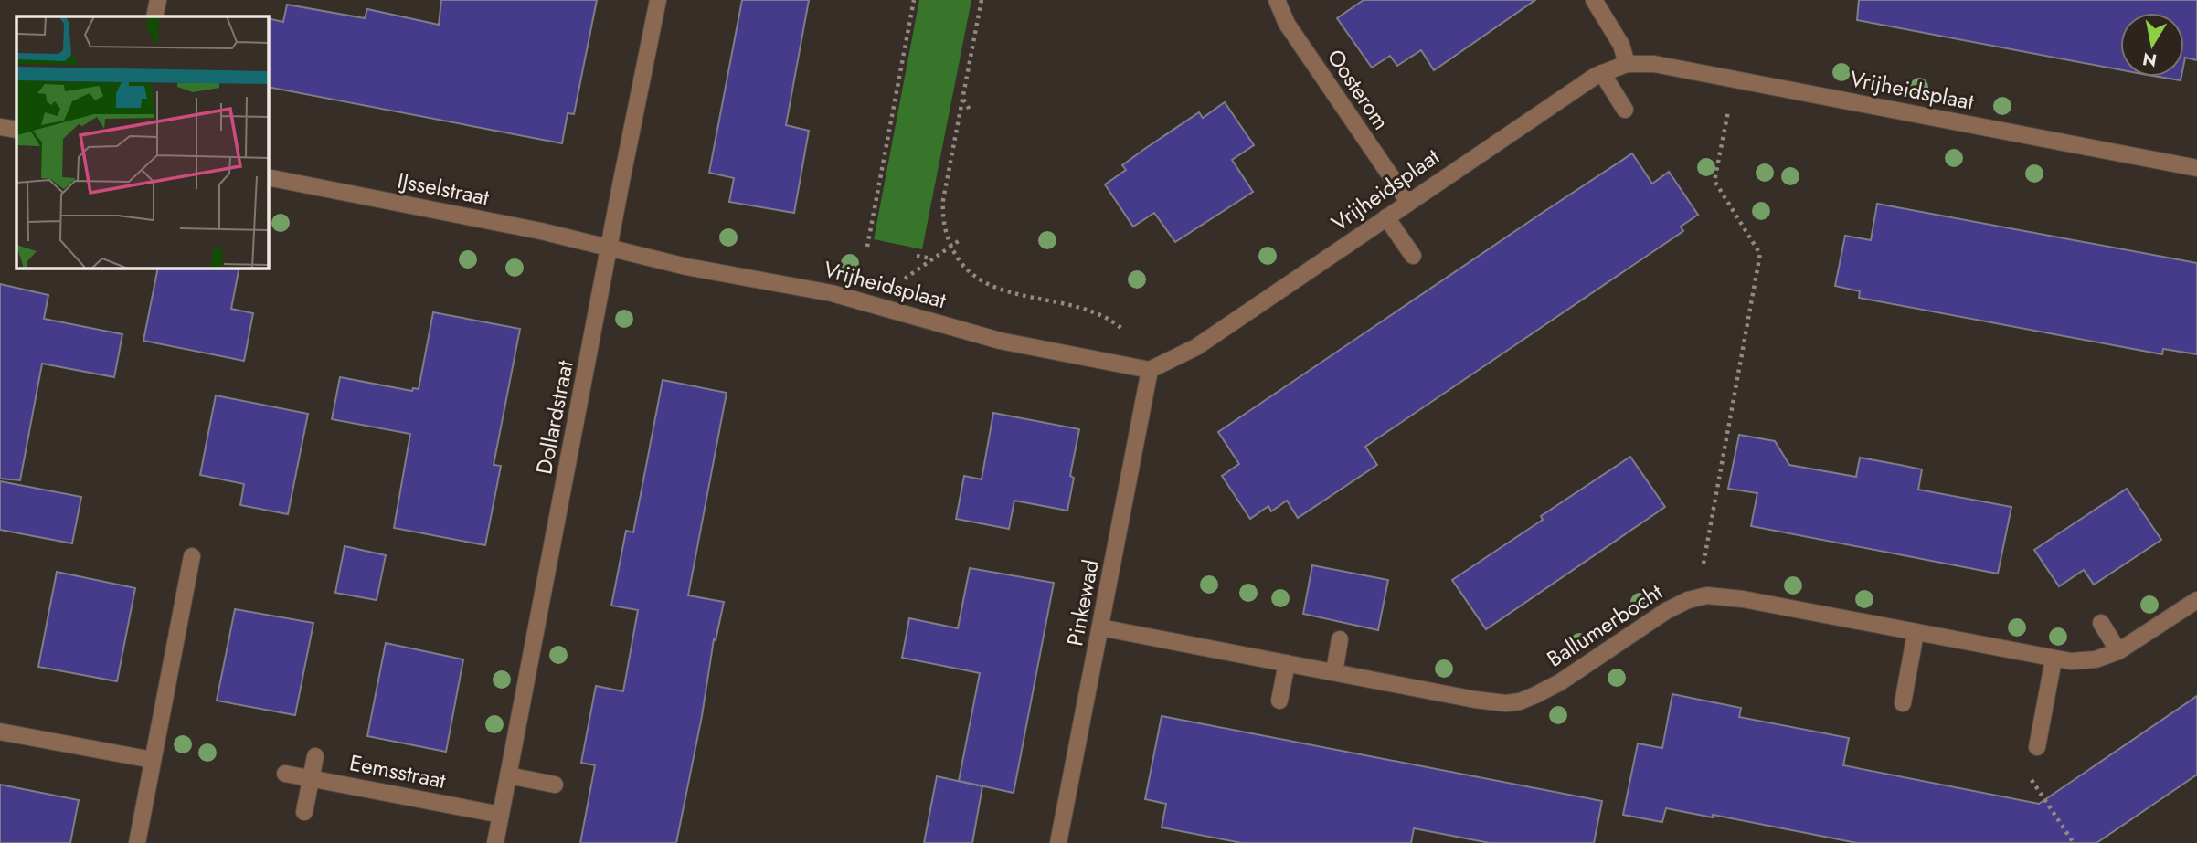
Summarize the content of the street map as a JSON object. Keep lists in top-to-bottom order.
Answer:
{
  "streets": {
    "street": [
      "Oosterom",
      "Vrijheidsplaat",
      "IJsselstraat",
      "Dollardstraat",
      "Pinkewad",
      "Ballumerbocht",
      "Eemsstraat"
    ]
  },
  "crossings": [
    ["Oosterom", "Vrijheidsplaat"],
    ["Vrijheidsplaat", "IJsselstraat"],
    ["Vrijheidsplaat", "Dollardstraat"],
    ["Vrijheidsplaat", "Pinkewad"],
    ["IJsselstraat", "Dollardstraat"],
    ["Dollardstraat", "Eemsstraat"],
    ["Pinkewad", "Ballumerbocht"]
  ],
  "north": "bottom"
}
